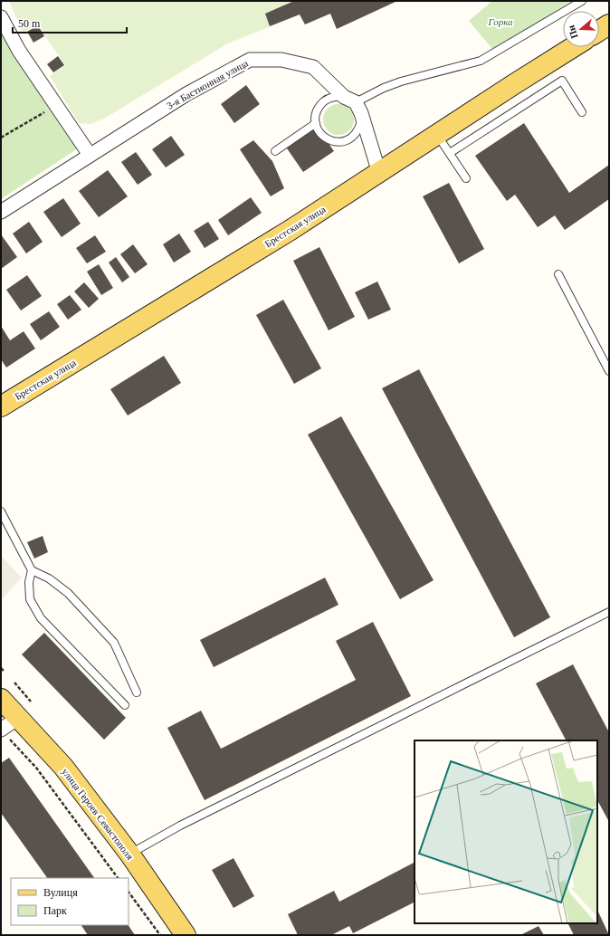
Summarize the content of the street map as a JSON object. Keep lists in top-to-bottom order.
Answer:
{
  "streets": {
    "main road": ["Брестская улица", "улица Героев Севастополя"],
    "street": ["3-я Бастионная улица"]
  },
  "crossings": [
    ["3-я Бастионная улица", "Брестская улица"]
  ],
  "parks": ["Горка"],
  "legend": ["Вулиця", "Парк"],
  "scale_bar": "50 m",
  "north": "left"
}
